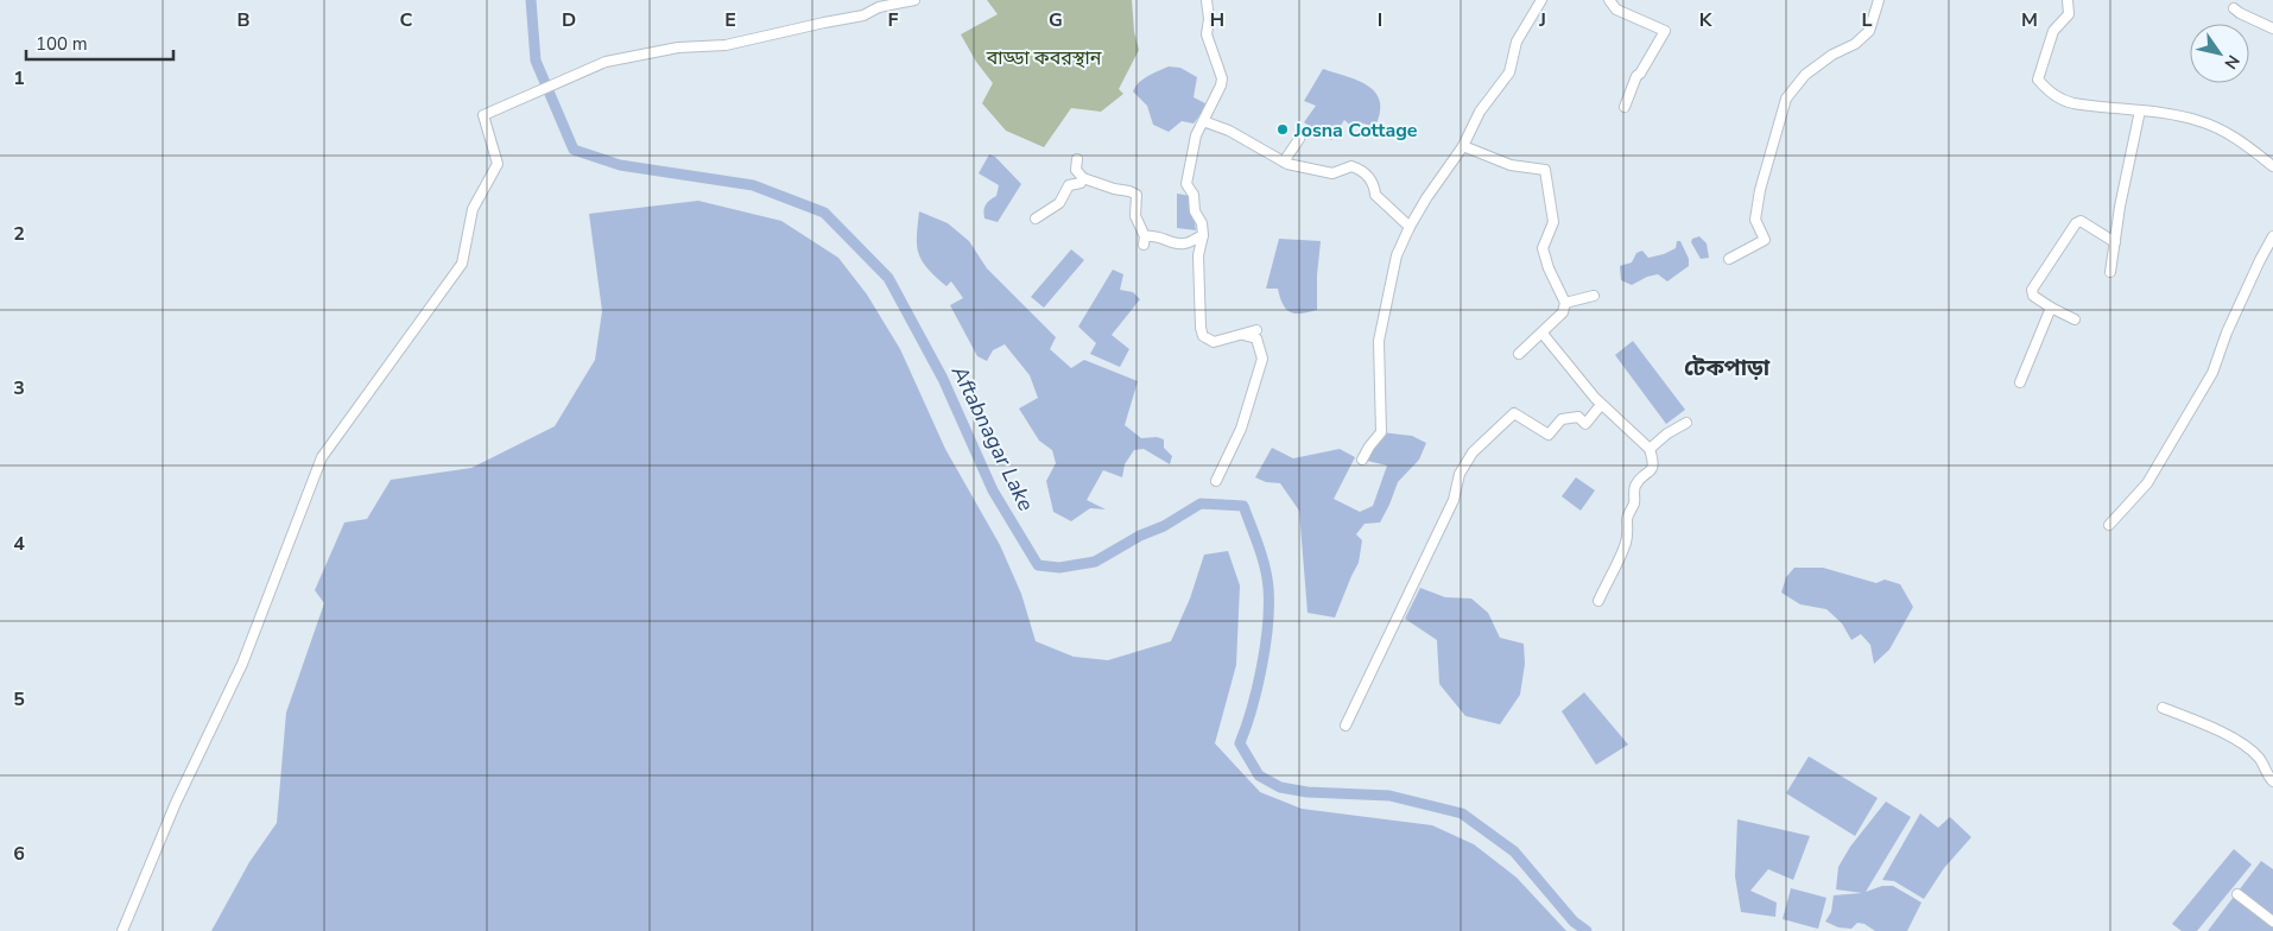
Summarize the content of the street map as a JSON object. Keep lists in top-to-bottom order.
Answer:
{
  "districts": ["টেকপাড়া"],
  "water": ["Aftabnagar Lake"],
  "parks": ["বাড্ডা কবরস্থান"],
  "places": ["Josna Cottage"],
  "scale_bar": "100 m",
  "north": "bottom right",
  "grid": {
    "columns": [
      "B",
      "C",
      "D",
      "E",
      "F",
      "G",
      "H",
      "I",
      "J",
      "K",
      "L",
      "M"
    ],
    "rows": [
      "1",
      "2",
      "3",
      "4",
      "5",
      "6"
    ]
  }
}
